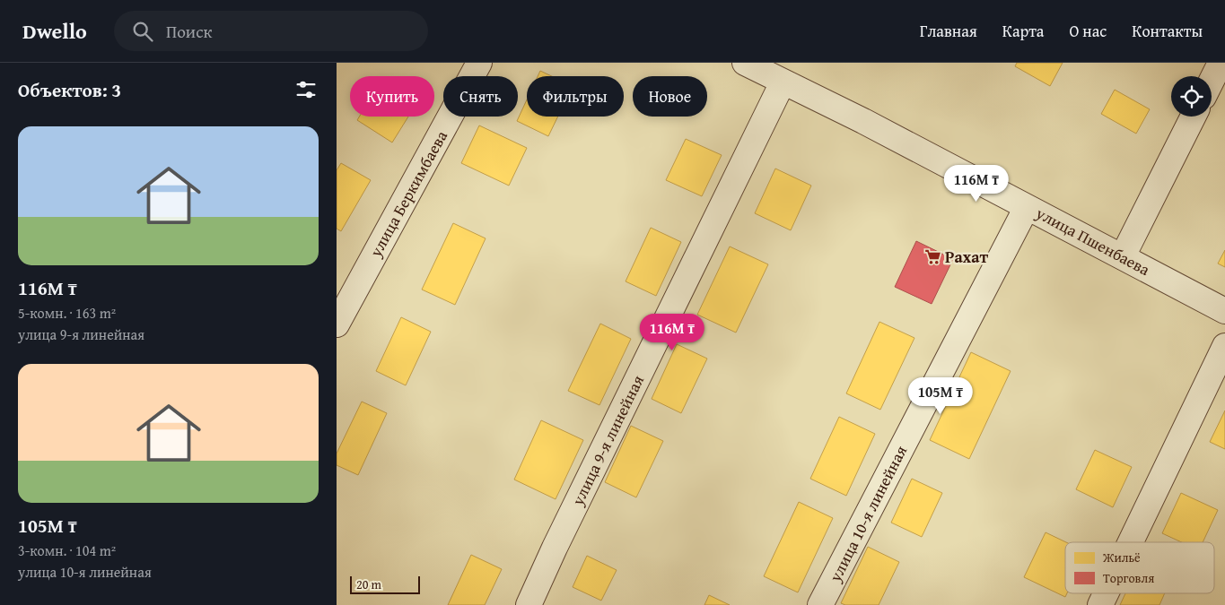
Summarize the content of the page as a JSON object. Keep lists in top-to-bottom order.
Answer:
{
  "streets": {
    "street": [
      "улица Беркимбаева",
      "улица Пшенбаева",
      "улица 9-я линейная",
      "улица 10-я линейная"
    ]
  },
  "crossings": [
    ["улица Пшенбаева", "улица 9-я линейная"],
    ["улица Пшенбаева", "улица 10-я линейная"]
  ],
  "places": {
    "supermarket": ["Рахат"]
  },
  "legend": ["Жильё", "Торговля"],
  "scale_bar": "20 m",
  "page": {
    "header": "Dwello",
    "search": "Поиск",
    "nav": [
      "Главная",
      "Карта",
      "О нас",
      "Контакты"
    ],
    "heading": "Объектов: 3",
    "chip": [
      "Купить",
      "Снять",
      "Фильтры",
      "Новое"
    ],
    "list": [
      {
        "name": "116M ₸",
        "note": "5-комн. · 163 m² · улица 9-я линейная"
      },
      {
        "name": "105M ₸",
        "note": "3-комн. · 104 m² · улица 10-я линейная"
      }
    ],
    "price": ["116M ₸", "116M ₸", "105M ₸"],
    "scale": "20 m"
  }
}
